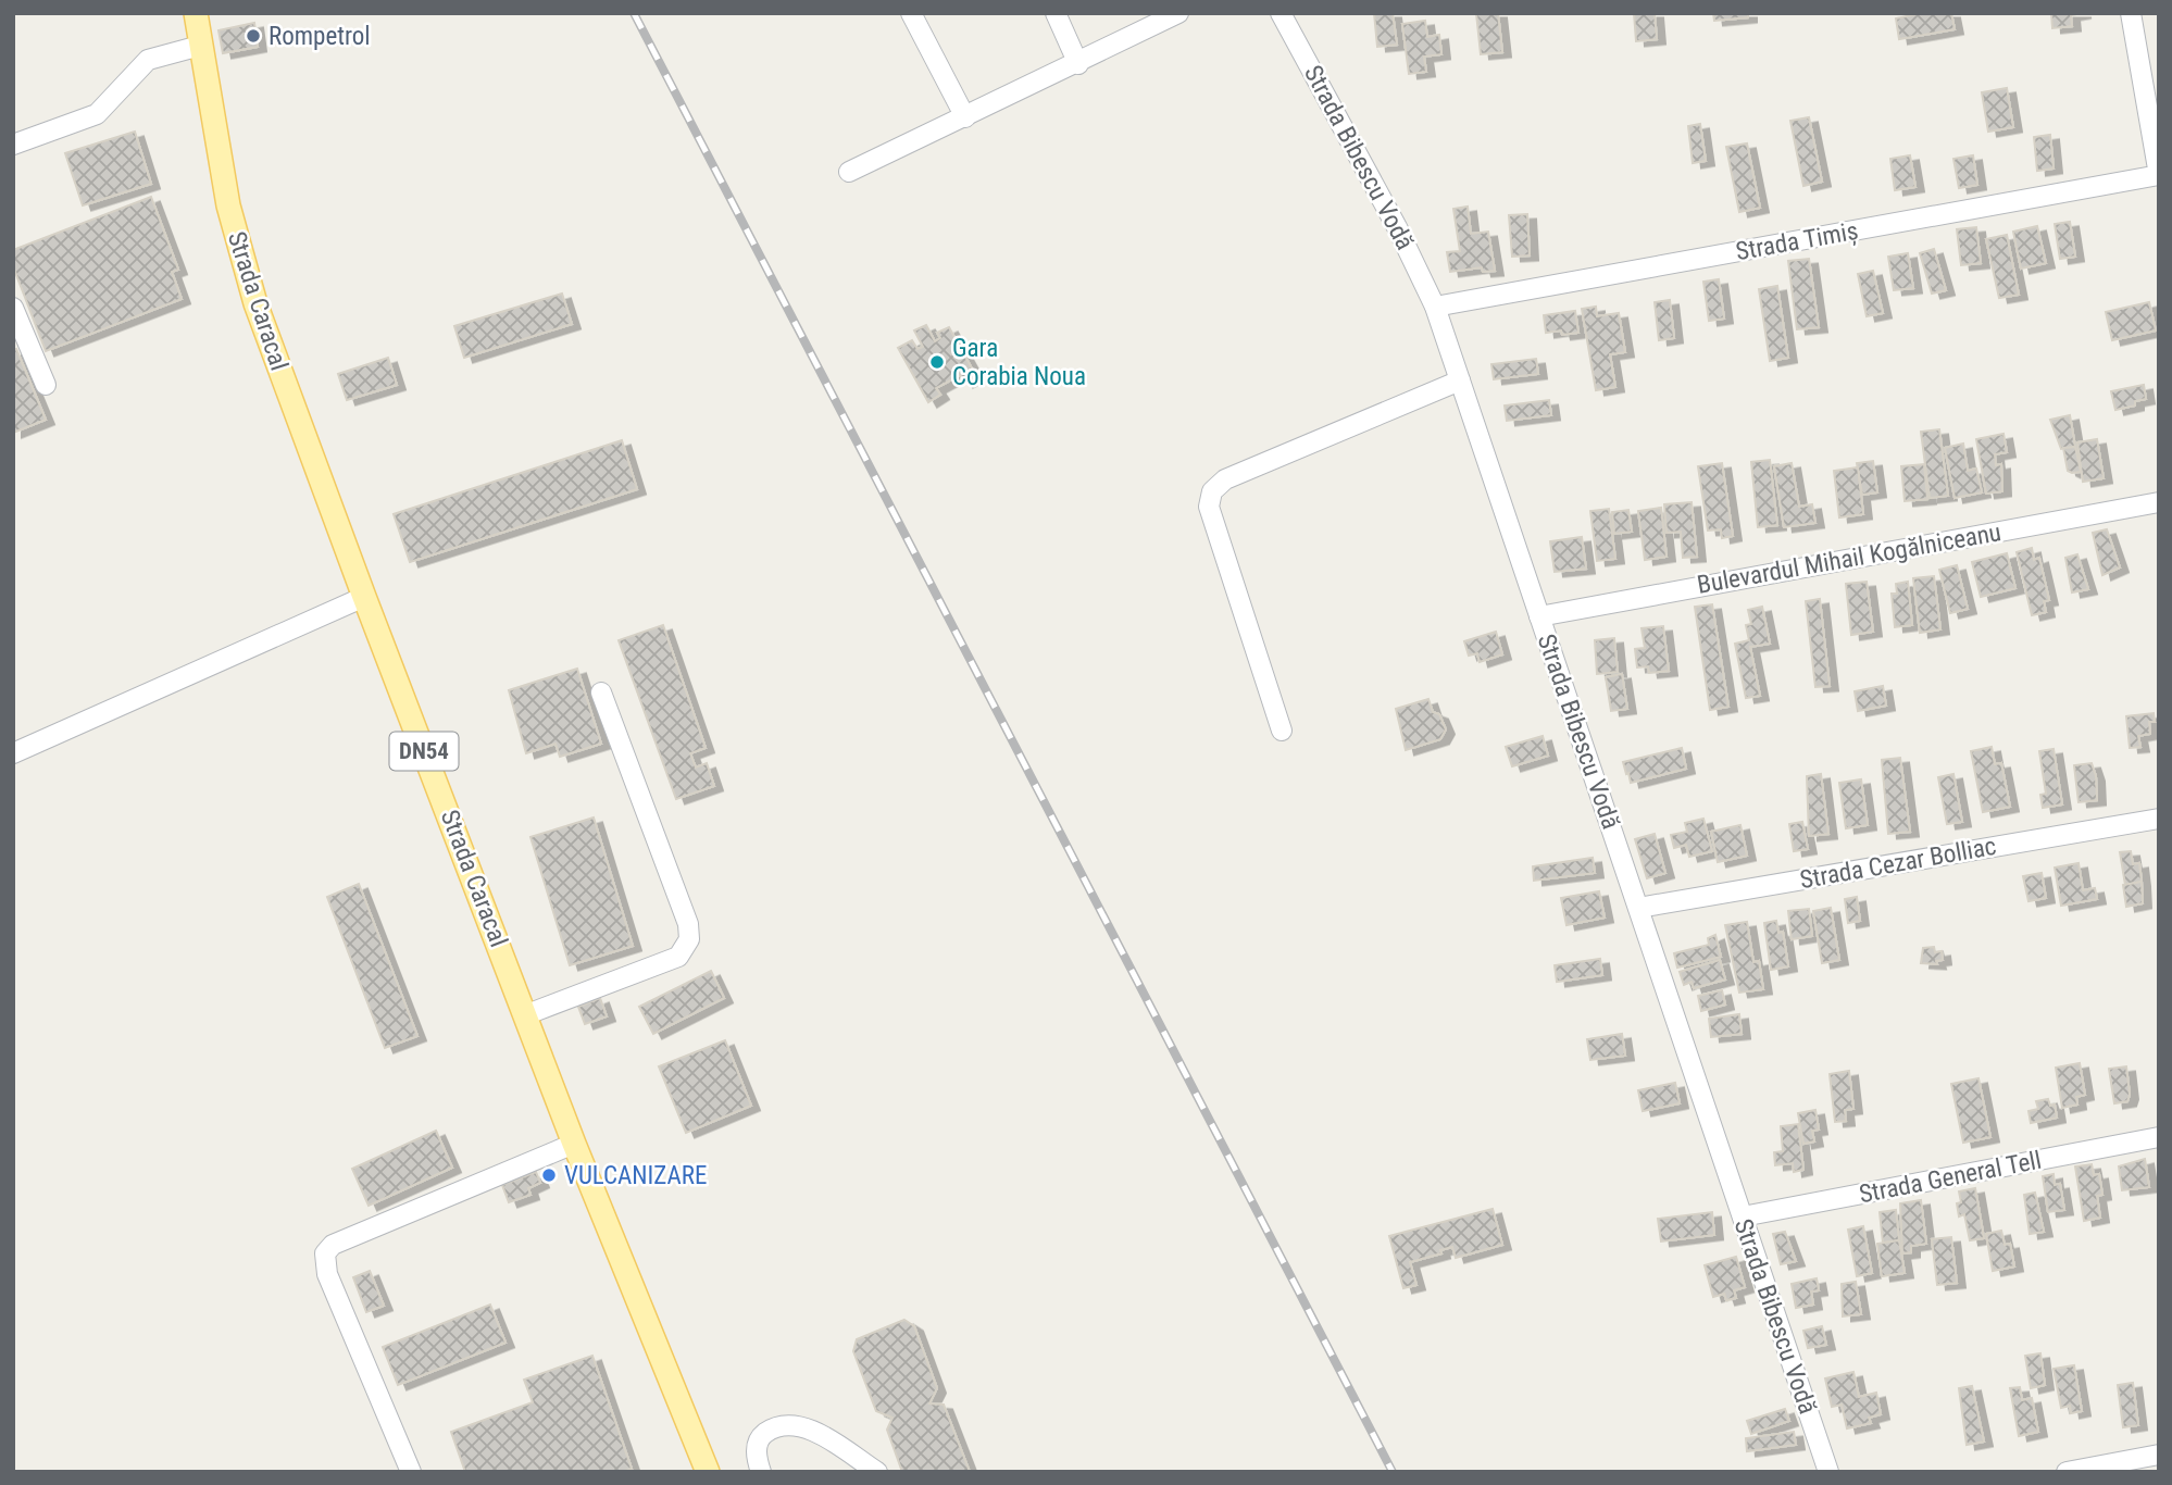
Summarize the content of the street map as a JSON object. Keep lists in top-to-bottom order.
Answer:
{
  "streets": {
    "main road": ["Strada Caracal", "DN54"],
    "street": [
      "Strada Bibescu Vodă",
      "Strada Timiș",
      "Bulevardul Mihail Kogălniceanu",
      "Strada Cezar Bolliac",
      "Strada General Tell"
    ]
  },
  "crossings": [
    ["Strada Bibescu Vodă", "Strada Timiș"],
    ["Strada Bibescu Vodă", "Bulevardul Mihail Kogălniceanu"],
    ["Strada Bibescu Vodă", "Strada Cezar Bolliac"],
    ["Strada Bibescu Vodă", "Strada General Tell"]
  ],
  "places": ["Rompetrol", "Gara Corabia Noua", "VULCANIZARE"]
}
